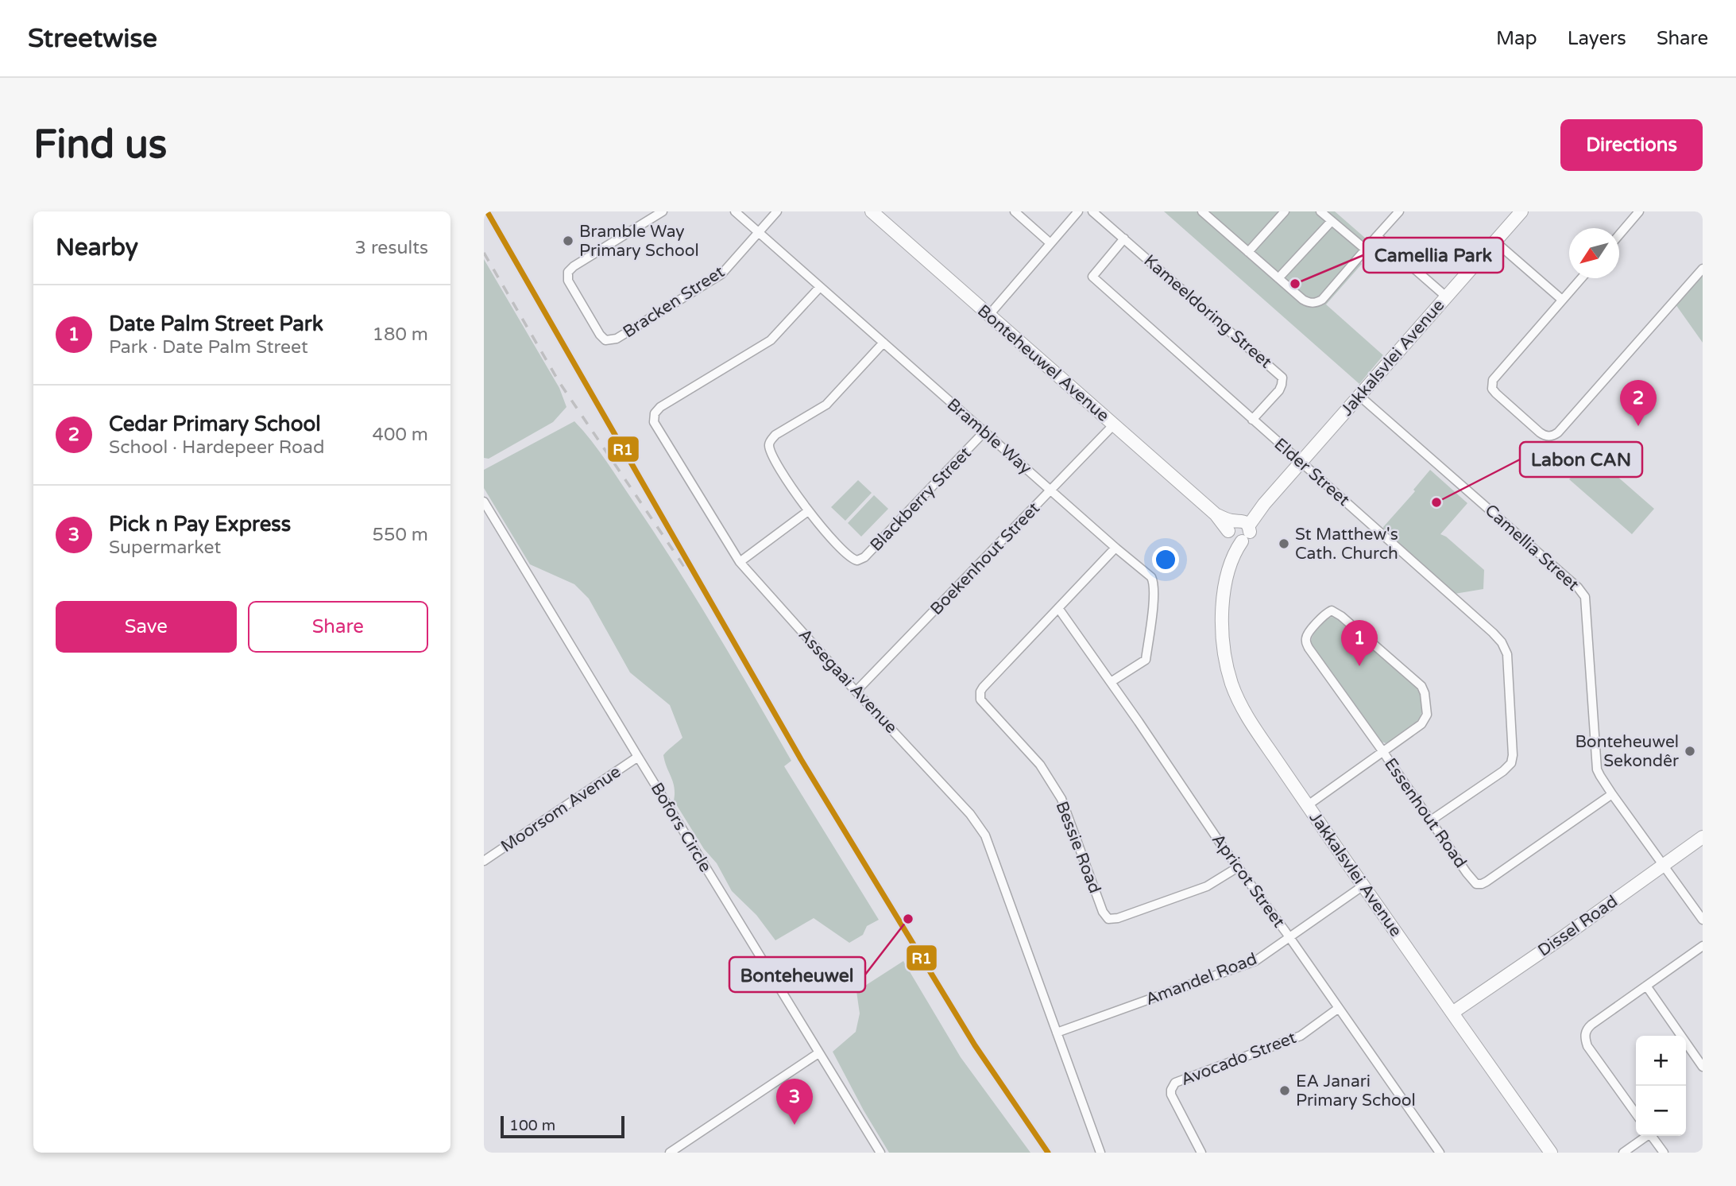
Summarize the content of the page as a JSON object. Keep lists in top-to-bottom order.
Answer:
{
  "streets": {
    "street": [
      "Bracken Street",
      "Kameeldoring Street",
      "Jakkalsvlei Avenue",
      "Bonteheuwel Avenue",
      "Bramble Way",
      "Elder Street",
      "Blackberry Street",
      "Camellia Street",
      "Boekenhout Street",
      "Assegaai Avenue",
      "Moorsom Avenue",
      "Essenhout Road",
      "Bofors Circle",
      "Bessie Road",
      "Apricot Street",
      "Dissel Road",
      "Amandel Road",
      "Avocado Street"
    ]
  },
  "crossings": [
    ["Bracken Street", "Bramble Way"],
    ["Kameeldoring Street", "Elder Street"],
    ["Jakkalsvlei Avenue", "Bonteheuwel Avenue"],
    ["Jakkalsvlei Avenue", "Elder Street"],
    ["Jakkalsvlei Avenue", "Camellia Street"],
    ["Jakkalsvlei Avenue", "Dissel Road"],
    ["Jakkalsvlei Avenue", "Amandel Road"],
    ["Bonteheuwel Avenue", "Boekenhout Street"],
    ["Bramble Way", "Blackberry Street"],
    ["Bramble Way", "Boekenhout Street"],
    ["Bramble Way", "Assegaai Avenue"],
    ["Bramble Way", "Bessie Road"],
    ["Bramble Way", "Apricot Street"],
    ["Elder Street", "Essenhout Road"],
    ["Camellia Street", "Essenhout Road"],
    ["Camellia Street", "Dissel Road"],
    ["Boekenhout Street", "Assegaai Avenue"],
    ["Assegaai Avenue", "Amandel Road"],
    ["Moorsom Avenue", "Bofors Circle"],
    ["Bessie Road", "Apricot Street"],
    ["Apricot Street", "Amandel Road"],
    ["Apricot Street", "Avocado Street"]
  ],
  "places": [
    "Bramble Way Primary School",
    "Camellia Park",
    "Labon CAN",
    "St Matthew's Cath. Church",
    "Bonteheuwel Sekondêr",
    "Bonteheuwel",
    "EA Janari Primary School"
  ],
  "lines": ["transit line R1"],
  "scale_bar": "100 m",
  "north": "bottom left",
  "page": {
    "header": "Streetwise",
    "nav": ["Map", "Layers", "Share"],
    "buttons": [
      "Directions",
      ["Save", "Share"]
    ],
    "title": "Find us",
    "heading": ["Nearby", "3 results"],
    "list": [
      {
        "mark": "1",
        "name": "Date Palm Street Park",
        "note": "Park · Date Palm Street",
        "value": "180 m"
      },
      {
        "mark": "2",
        "name": "Cedar Primary School",
        "note": "School · Hardepeer Road",
        "value": "400 m"
      },
      {
        "mark": "3",
        "name": "Pick n Pay Express",
        "note": "Supermarket",
        "value": "550 m"
      }
    ],
    "pins": ["2", "1", "3"],
    "map_buttons": ["+", "−"],
    "scale": "100 m"
  }
}
